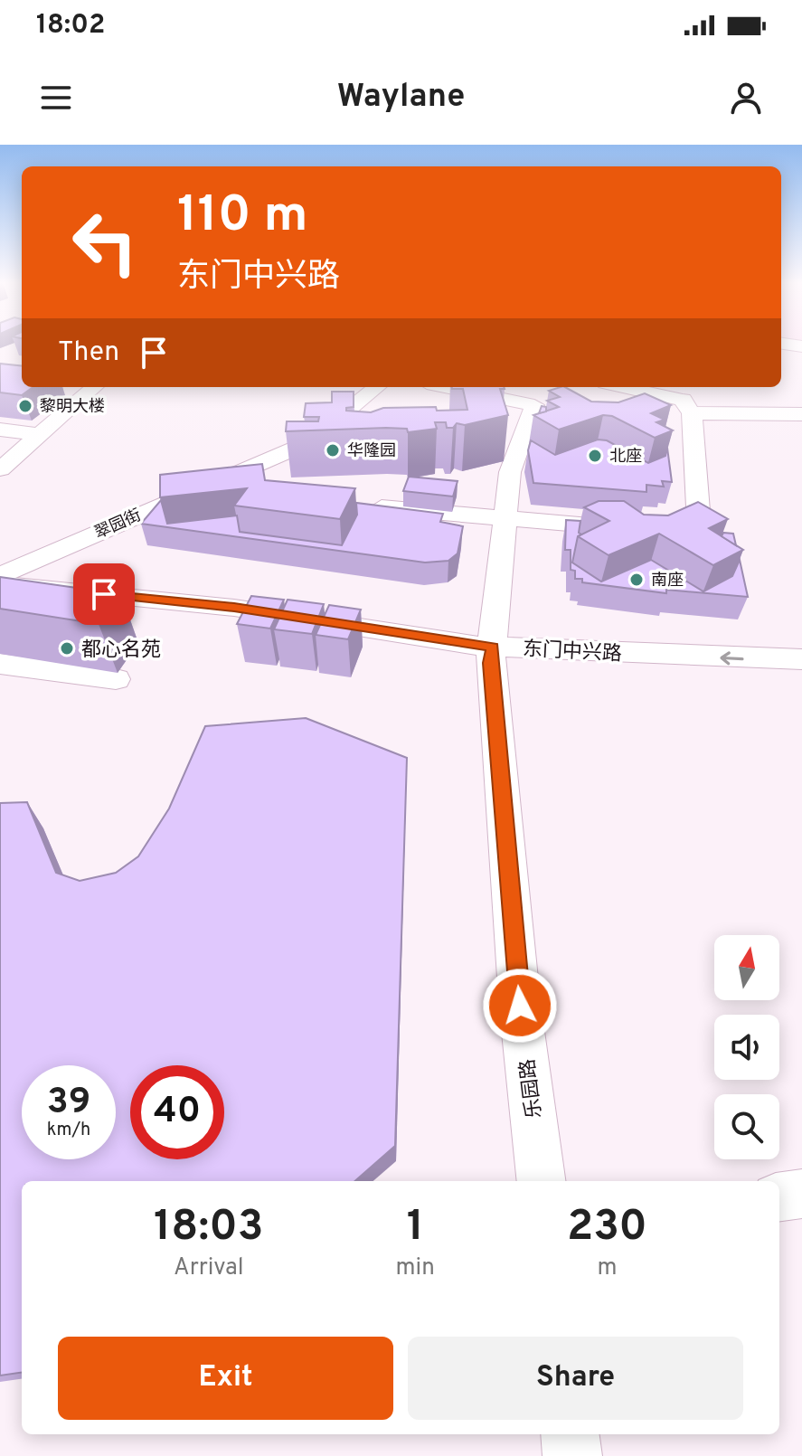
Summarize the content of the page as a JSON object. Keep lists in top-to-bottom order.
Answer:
{
  "streets": {
    "street": ["翠园街", "东门中兴路", "乐园路"]
  },
  "crossings": [
    ["东门中兴路", "乐园路"]
  ],
  "places": [
    "黎明大楼",
    "华隆园",
    "北座",
    "南座",
    "都心名苑"
  ],
  "north": "top",
  "page": {
    "status": "18:02",
    "header": "Waylane",
    "turn": ["110 m", "东门中兴路"],
    "then": "Then",
    "speed": "39 km/h",
    "limit": "40",
    "eta": [
      "18:03",
      "Arrival",
      "1",
      "min",
      "230",
      "m"
    ],
    "buttons": ["Exit", "Share"]
  }
}
